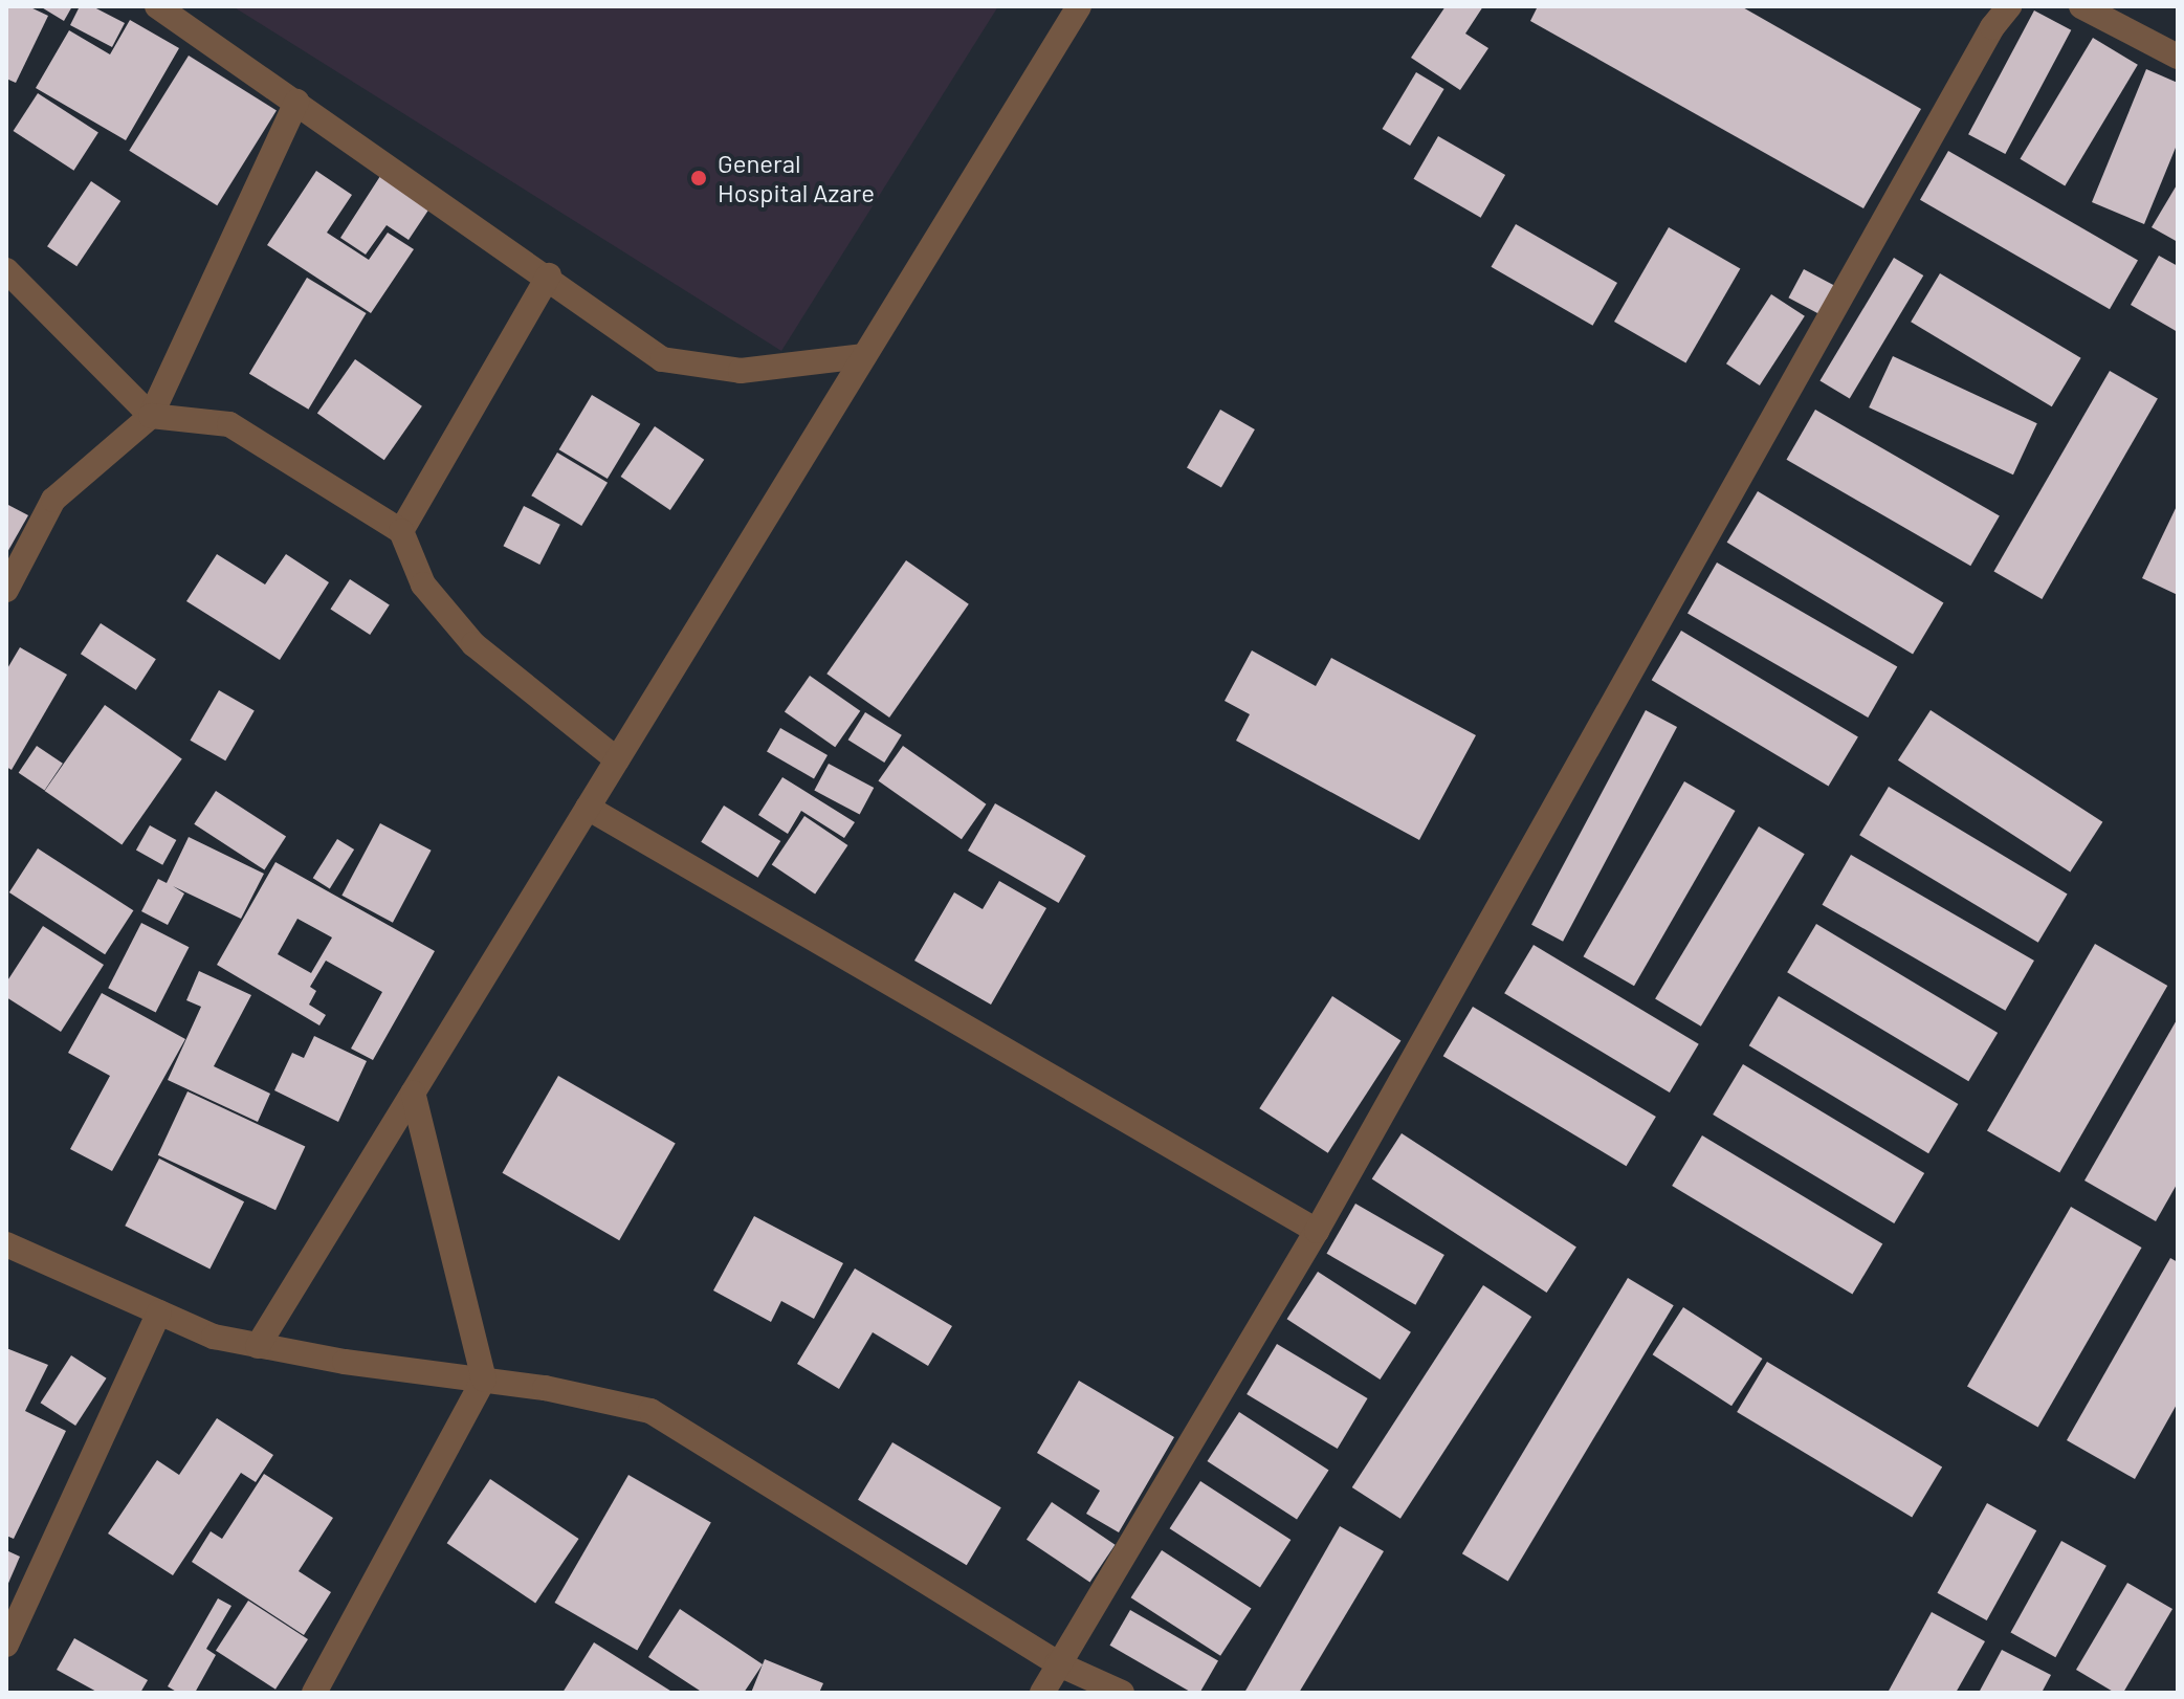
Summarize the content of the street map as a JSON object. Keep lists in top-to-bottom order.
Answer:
{
  "places": ["General Hospital Azare"]
}
